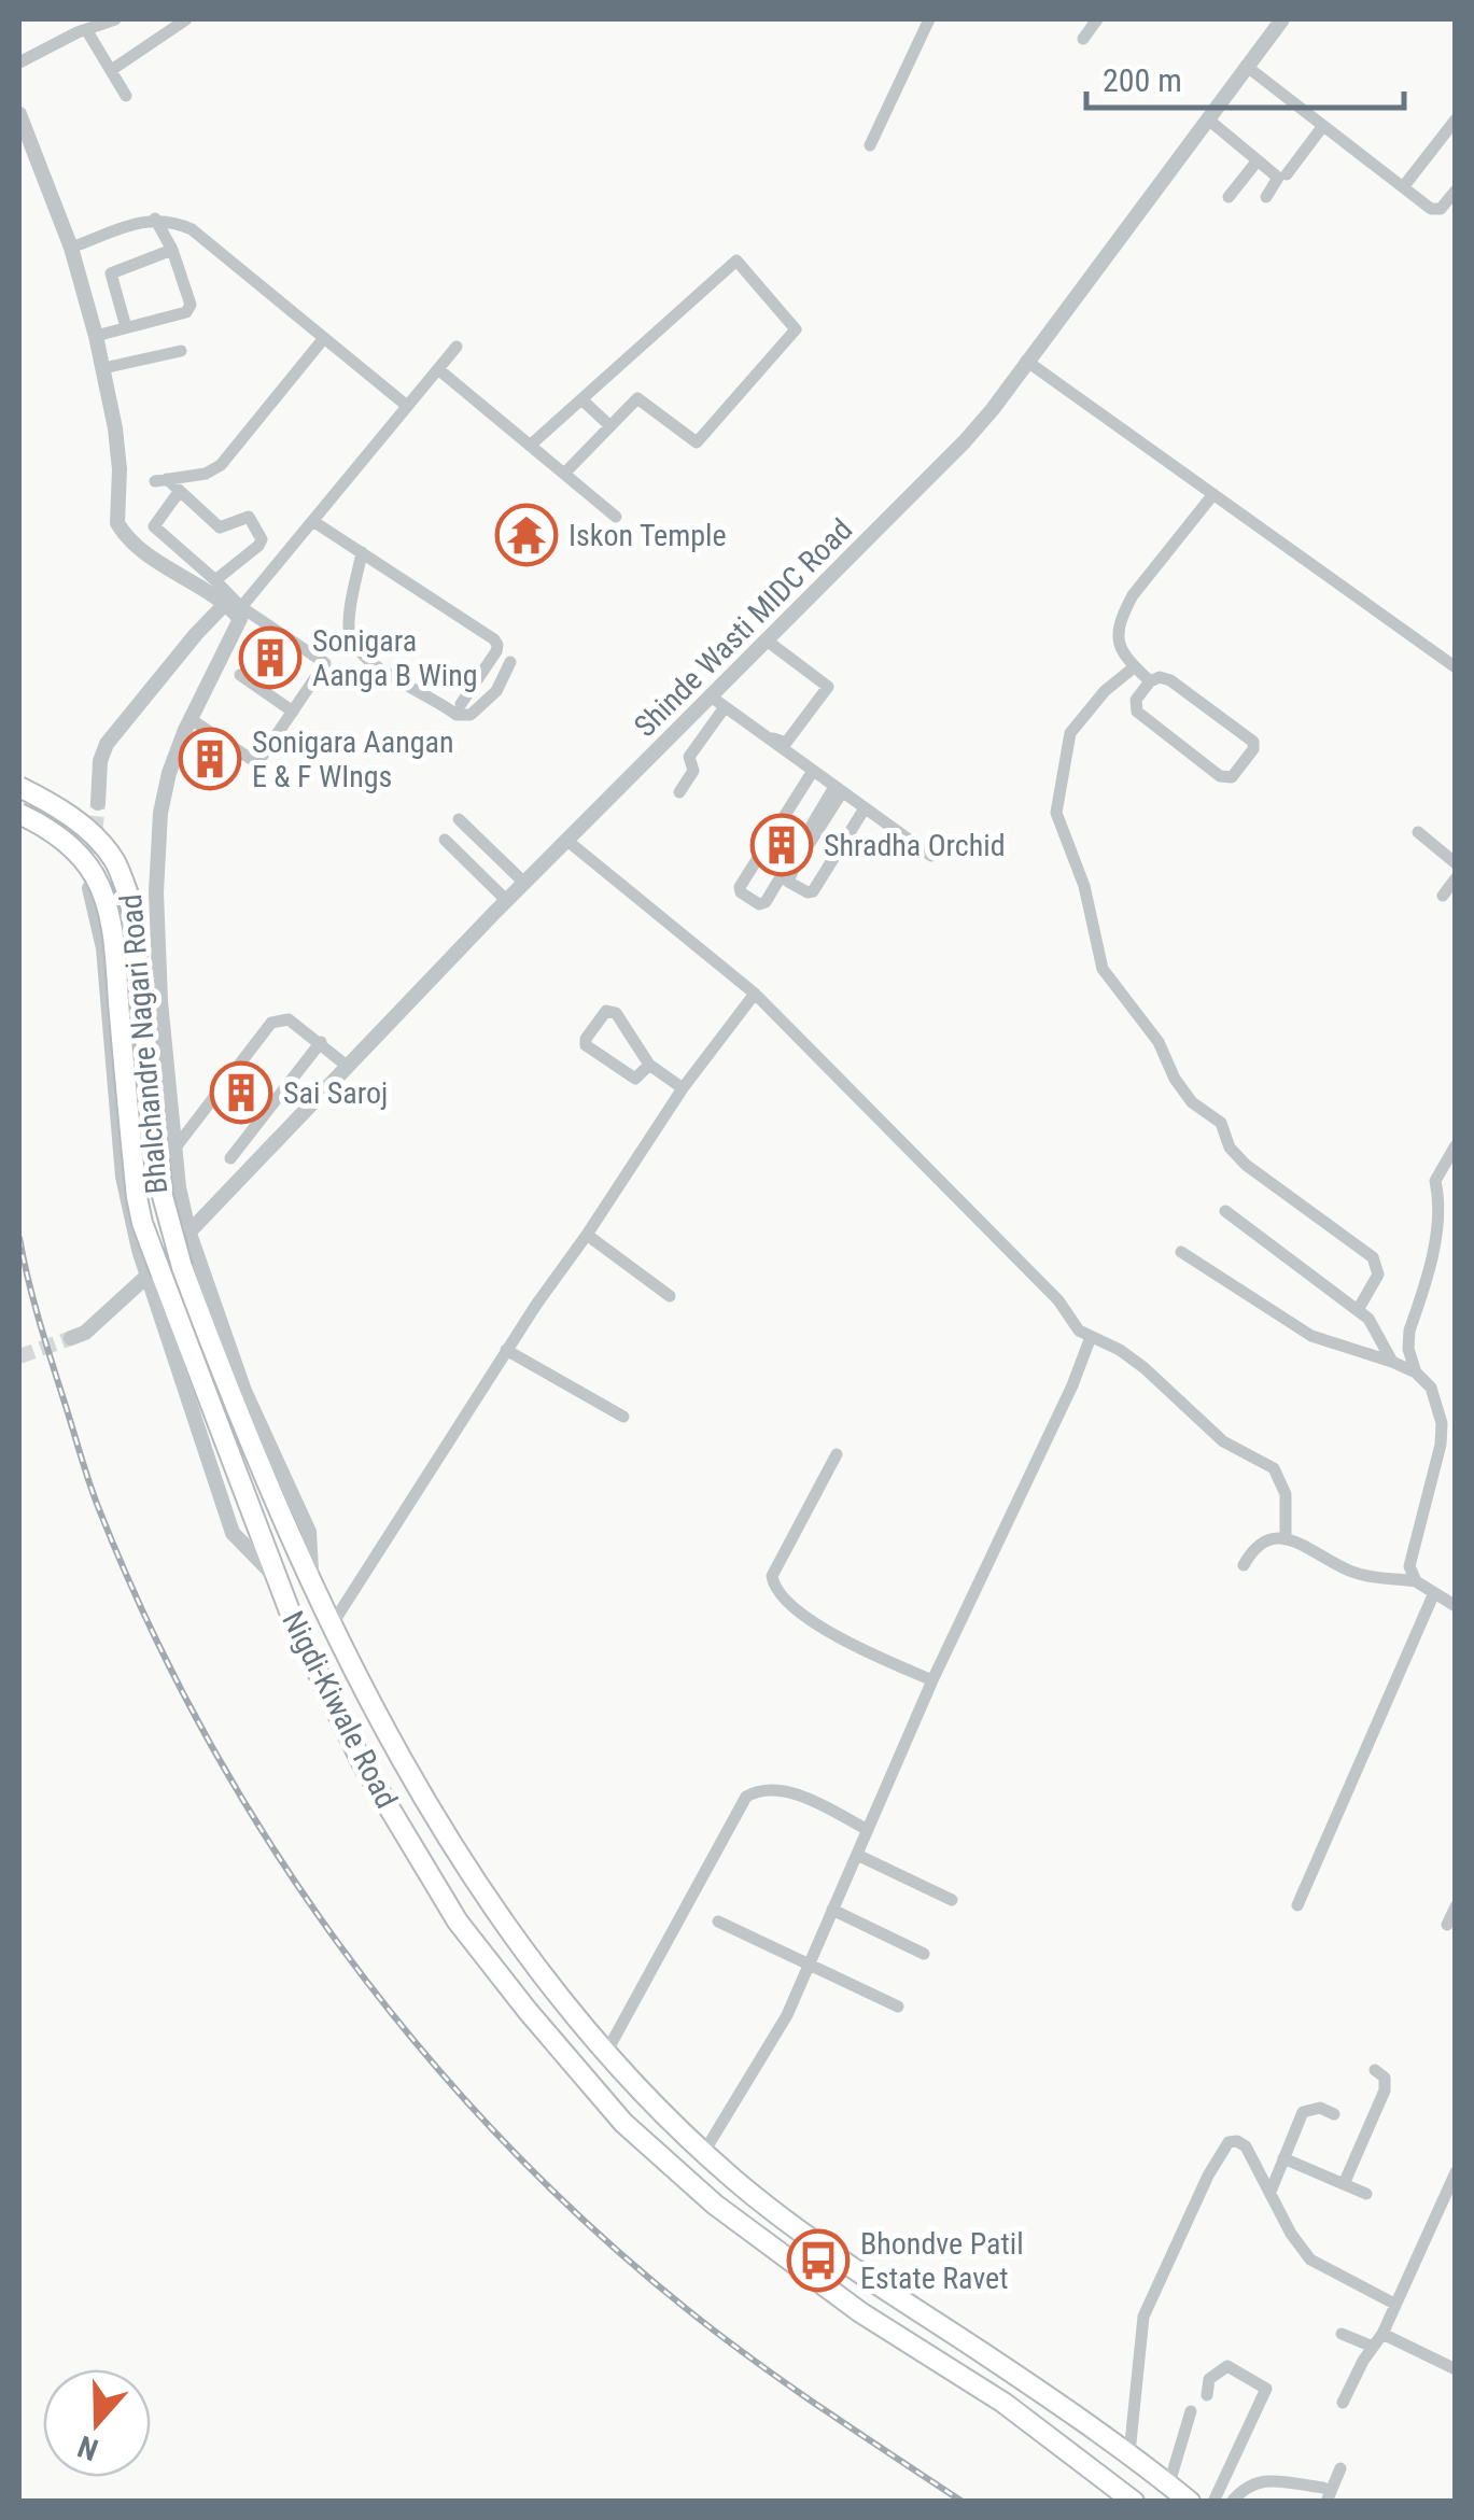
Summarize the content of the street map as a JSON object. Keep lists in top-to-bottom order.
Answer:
{
  "streets": {
    "main road": ["Nigdi-Kiwale Road"],
    "street": ["Shinde Wasti MIDC Road", "Bhalchandre Nagari Road"]
  },
  "crossings": [
    ["Shinde Wasti MIDC Road", "Bhalchandre Nagari Road"],
    ["Bhalchandre Nagari Road", "Nigdi-Kiwale Road"]
  ],
  "places": {
    "temple": ["Iskon Temple"],
    "building": [
      "Sonigara Aanga B Wing",
      "Sonigara Aangan E & F WIngs",
      "Shradha Orchid",
      "Sai Saroj"
    ],
    "bus stop": ["Bhondve Patil Estate Ravet"]
  },
  "scale_bar": "200 m",
  "north": "bottom"
}
